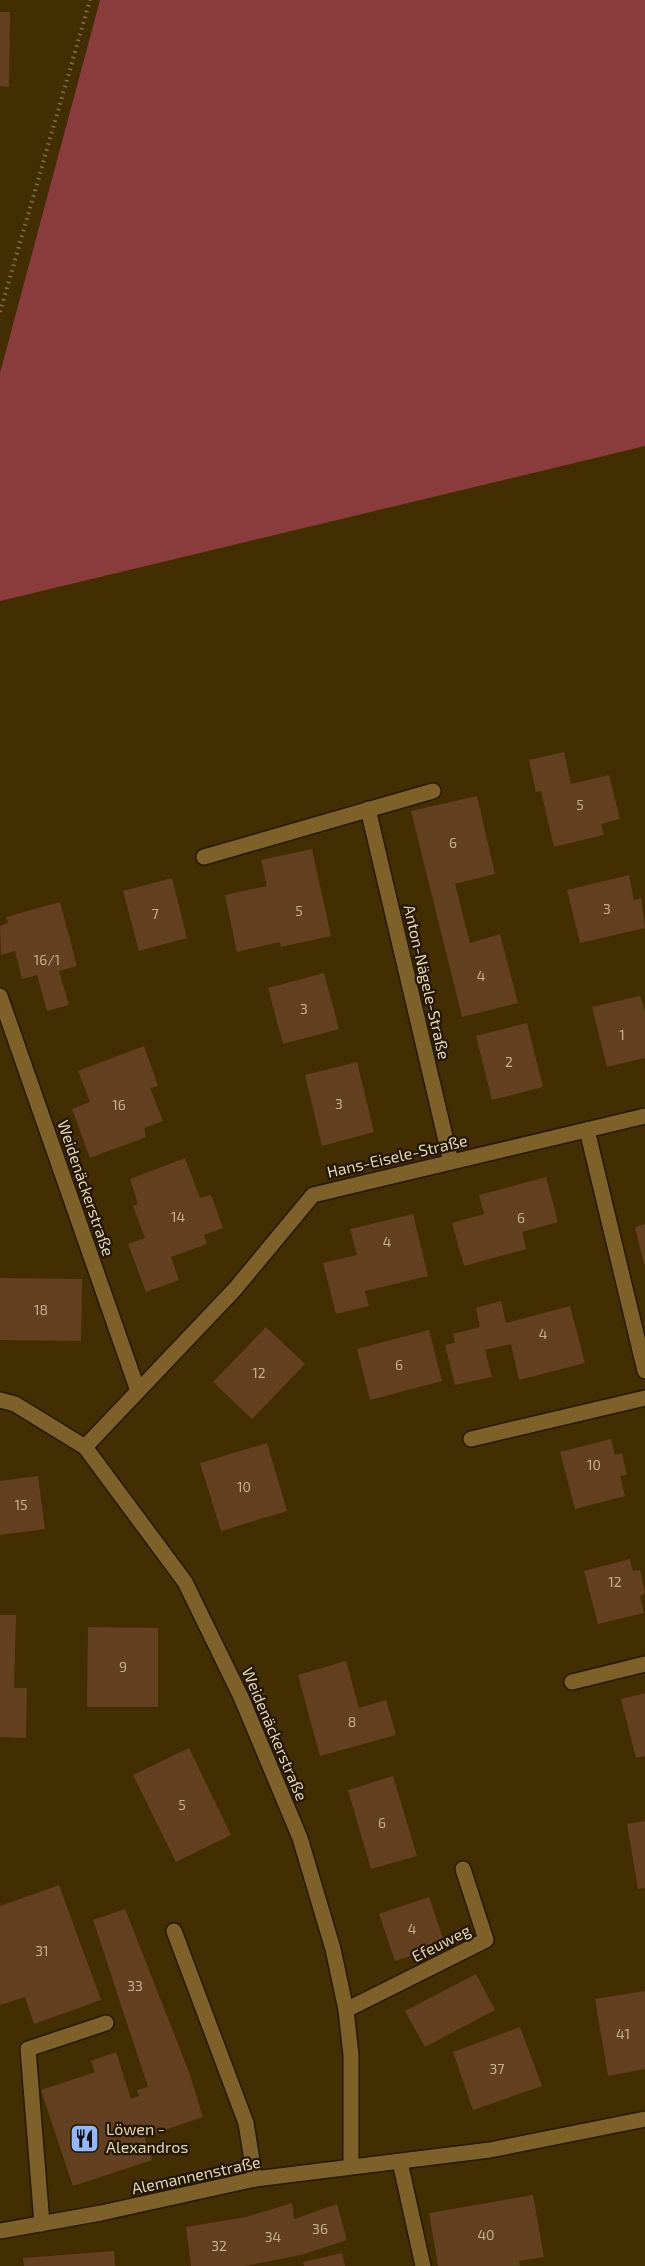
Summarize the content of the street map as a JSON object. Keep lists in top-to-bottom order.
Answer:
{
  "streets": {
    "street": [
      "Anton-Nägele-Straße",
      "Hans-Eisele-Straße",
      "Weidenäckerstraße",
      "Efeuweg",
      "Alemannenstraße"
    ]
  },
  "crossings": [
    ["Anton-Nägele-Straße", "Hans-Eisele-Straße"],
    ["Hans-Eisele-Straße", "Weidenäckerstraße"],
    ["Weidenäckerstraße", "Efeuweg"],
    ["Weidenäckerstraße", "Alemannenstraße"]
  ],
  "places": {
    "restaurant": ["Löwen - Alexandros"]
  },
  "house_numbers": [
    "5",
    "6",
    "3",
    "5",
    "7",
    "16/1",
    "4",
    "3",
    "1",
    "2",
    "3",
    "16",
    "14",
    "6",
    "4",
    "18",
    "4",
    "6",
    "12",
    "10",
    "10",
    "15",
    "12",
    "9",
    "8",
    "5",
    "6",
    "4",
    "31",
    "33",
    "41",
    "37",
    "36",
    "40",
    "34",
    "32"
  ]
}
